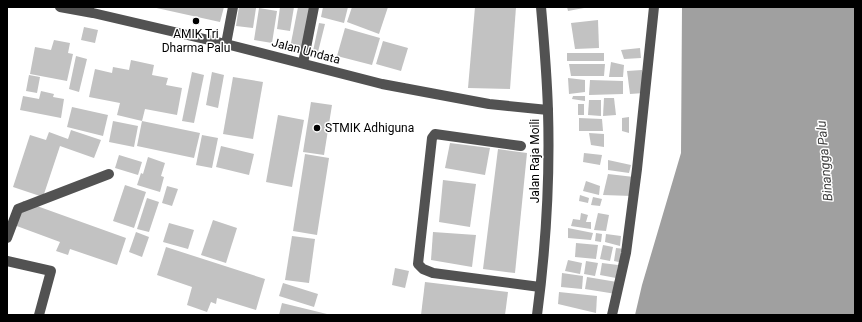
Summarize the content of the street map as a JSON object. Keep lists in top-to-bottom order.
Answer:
{
  "streets": {
    "street": ["Jalan Undata", "Jalan Raja Moili"]
  },
  "crossings": [
    ["Jalan Undata", "Jalan Raja Moili"]
  ],
  "water": ["Binangga Palu"],
  "places": ["AMIK Tri Dharma Palu", "STMIK Adhiguna"]
}
